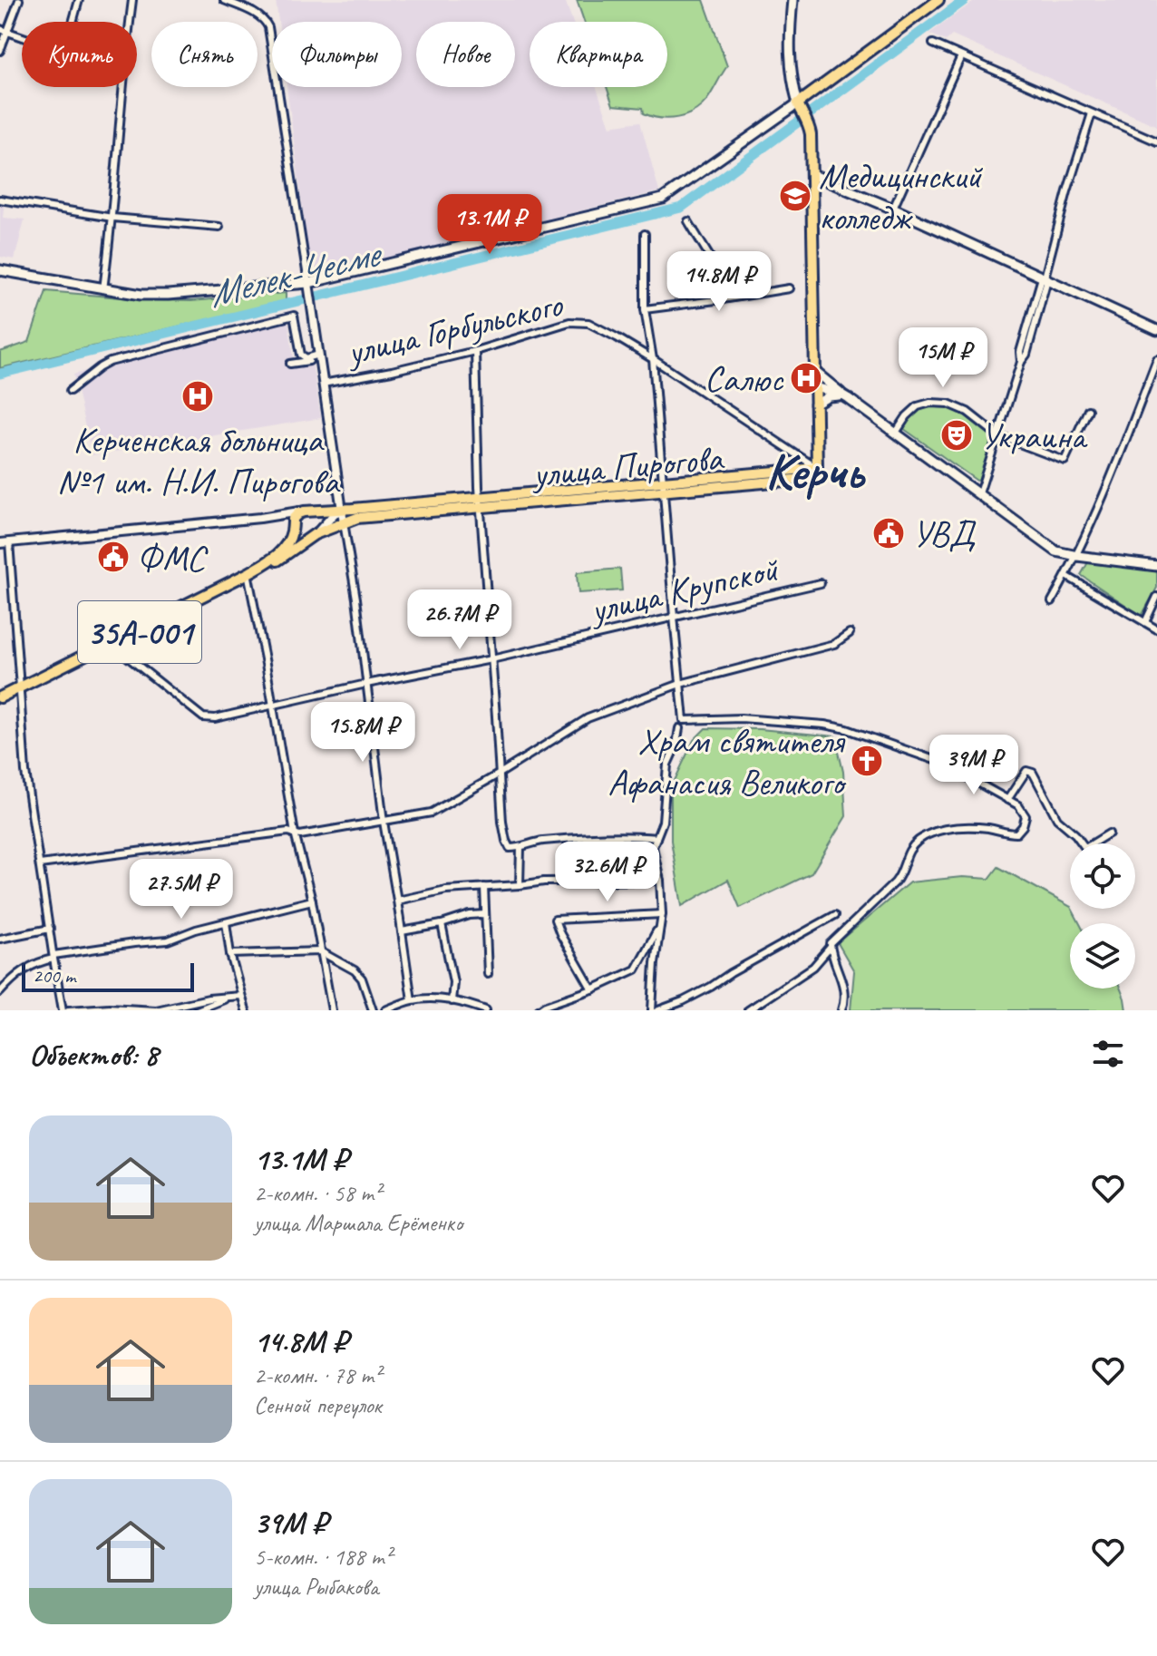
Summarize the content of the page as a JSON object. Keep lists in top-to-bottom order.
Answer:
{
  "streets": {
    "main road": ["улица Пирогова", "35А-001"],
    "street": ["улица Горбульского", "улица Крупской"]
  },
  "crossings": [
    ["улица Горбульского", "улица Пирогова"],
    ["улица Пирогова", "35А-001"],
    ["улица Крупской", "35А-001"]
  ],
  "districts": ["Керчь"],
  "water": ["Мелек-Чесме"],
  "places": {
    "school or university": ["Медицинский колледж"],
    "hospital": ["Салюс", "Керченская больница №1 им. Н.И. Пирогова"],
    "theatre": ["Украина"],
    "public building": ["УВД", "ФМС"],
    "church": ["Храм святителя Афанасия Великого"]
  },
  "scale_bar": "200 m",
  "page": {
    "chip": [
      "Купить",
      "Снять",
      "Фильтры",
      "Новое",
      "Квартира"
    ],
    "price": [
      "13.1M ₽",
      "14.8M ₽",
      "15M ₽",
      "26.7M ₽",
      "15.8M ₽",
      "39M ₽",
      "32.6M ₽",
      "27.5M ₽"
    ],
    "scale": "200 m",
    "heading": "Объектов: 8",
    "list": [
      {
        "name": "13.1M ₽",
        "note": "2-комн. · 58 m² · улица Маршала Ерёменко"
      },
      {
        "name": "14.8M ₽",
        "note": "2-комн. · 78 m² · Сенной переулок"
      },
      {
        "name": "39M ₽",
        "note": "5-комн. · 188 m² · улица Рыбакова"
      }
    ]
  }
}
